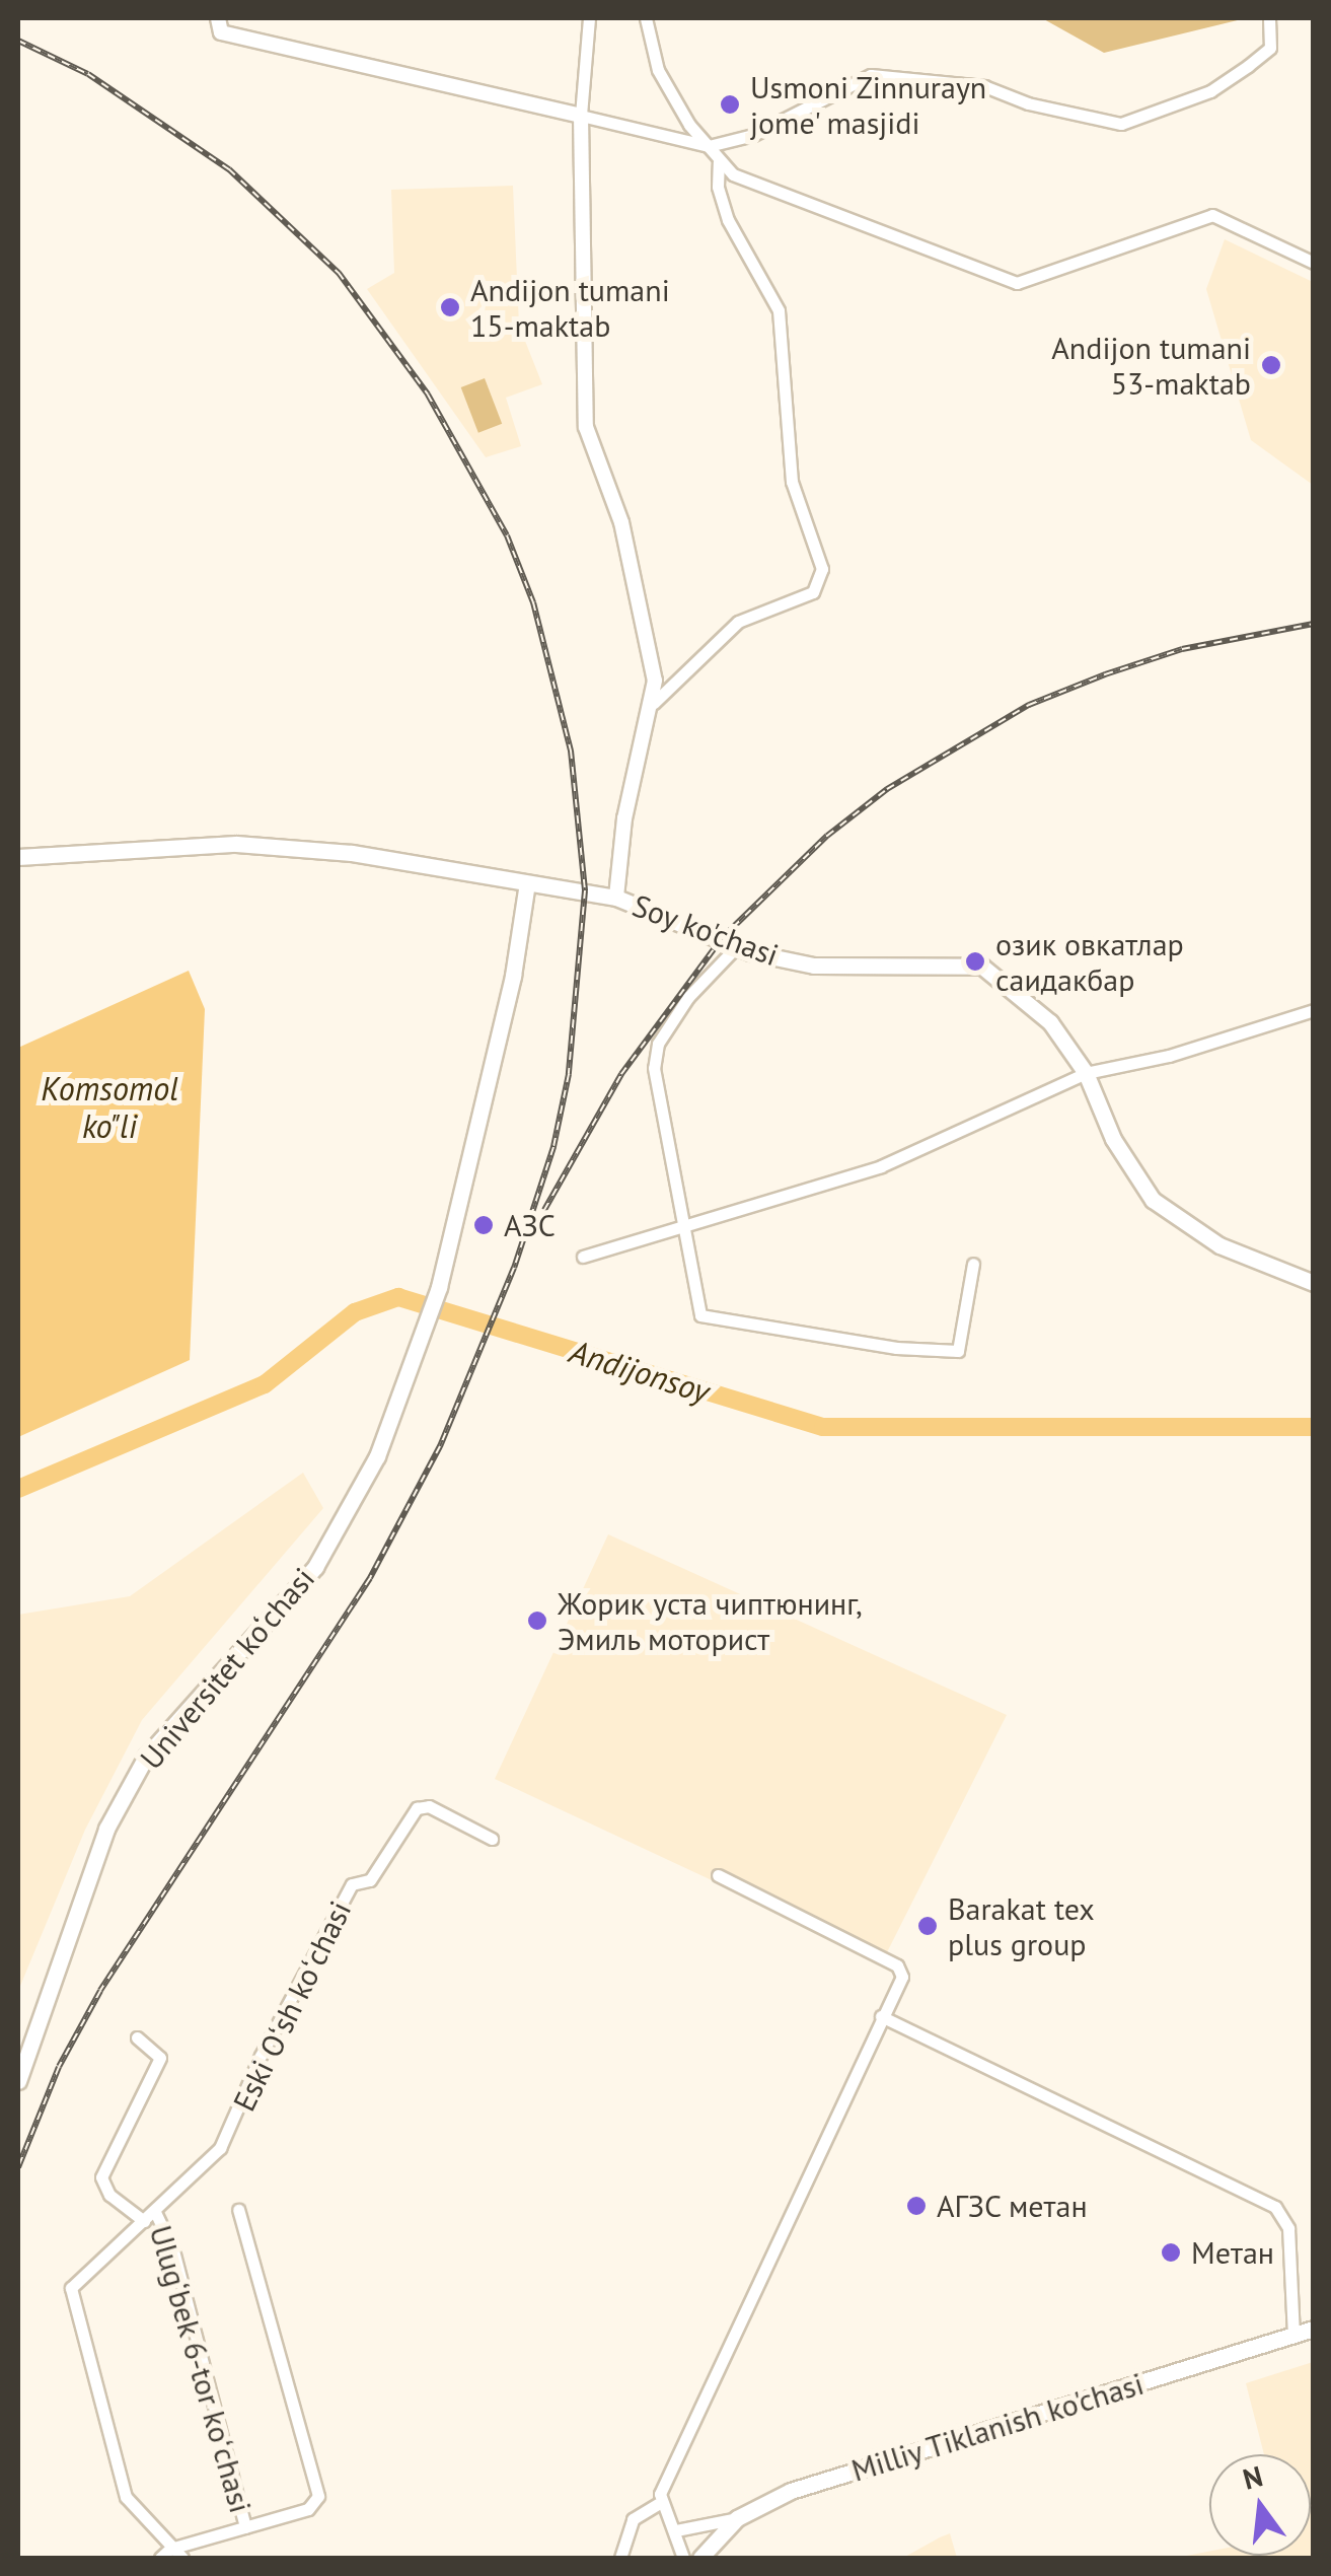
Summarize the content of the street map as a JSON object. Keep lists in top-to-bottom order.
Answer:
{
  "streets": {
    "main road": ["Soy ko'chasi", "Universitet kо‘chasi", "Milliy Tiklanish ko'chasi"],
    "street": ["Eski Oʻsh koʻchasi", "Ulug‘bek 6-tor koʻchasi"]
  },
  "crossings": [
    ["Soy ko'chasi", "Universitet kо‘chasi"],
    ["Eski Oʻsh koʻchasi", "Ulug‘bek 6-tor koʻchasi"]
  ],
  "water": ["Komsomol ko\"li", "Andijonsoy"],
  "places": [
    "Usmoni Zinnurayn jome' masjidi",
    "Andijon tumani 15-maktab",
    "Andijon tumani 53-maktab",
    "озик овкатлар саидакбар",
    "АЗС",
    "Жорик уста чиптюнинг, Эмиль моторист",
    "Barakat tex plus group",
    "АГЗС метан",
    "Метан"
  ],
  "north": "top"
}
